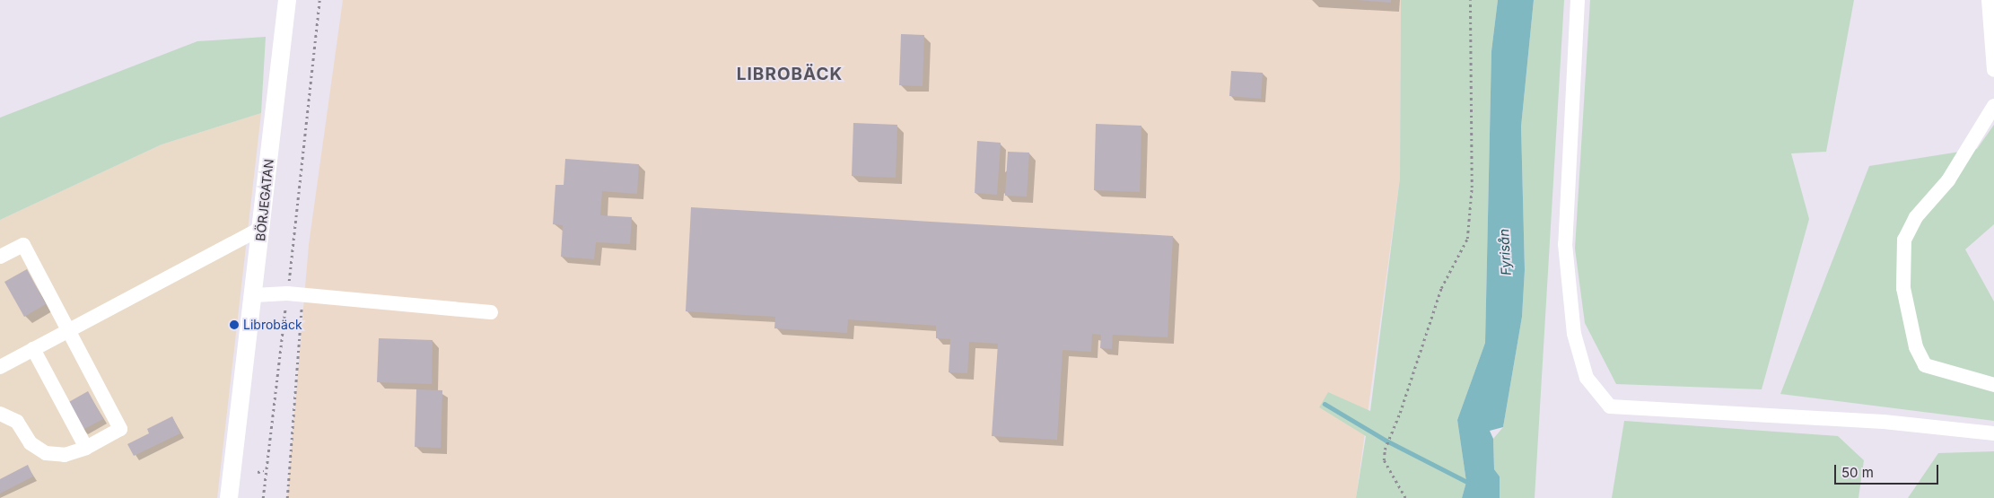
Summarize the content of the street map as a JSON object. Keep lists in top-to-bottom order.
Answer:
{
  "streets": {
    "main road": ["BÖRJEGATAN"]
  },
  "districts": ["LIBROBÄCK"],
  "water": ["Fyrisån"],
  "places": ["Librobäck"],
  "scale_bar": "50 m"
}
